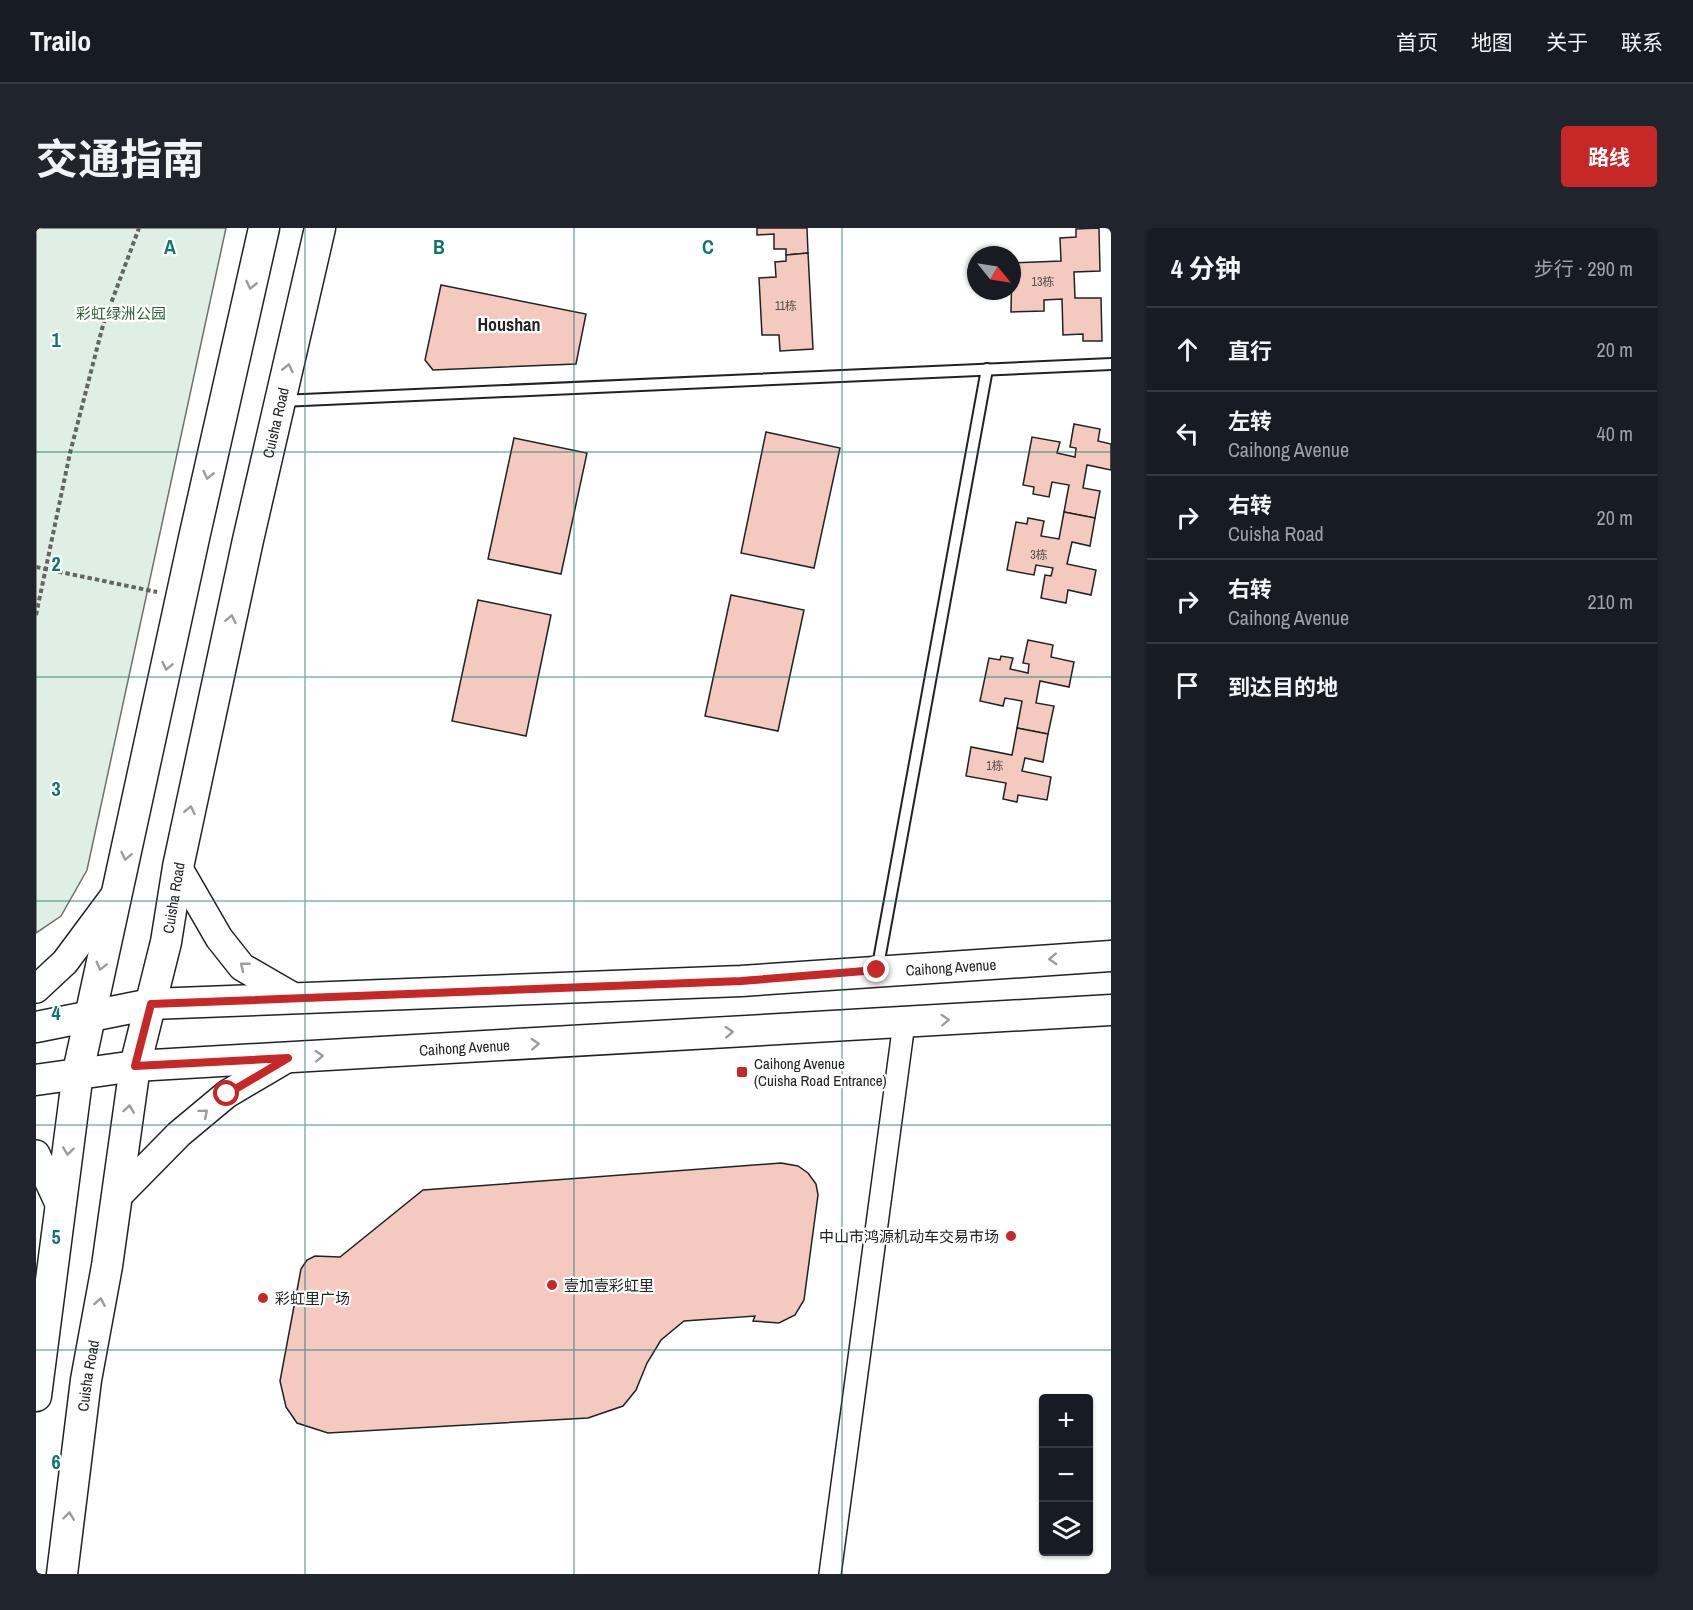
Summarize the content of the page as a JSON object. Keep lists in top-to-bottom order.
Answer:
{
  "streets": {
    "main road": ["Cuisha Road", "Caihong Avenue"]
  },
  "crossings": [
    ["Cuisha Road", "Caihong Avenue"]
  ],
  "districts": ["Houshan"],
  "parks": ["彩虹绿洲公园"],
  "places": {
    "transit": ["Caihong Avenue (Cuisha Road Entrance)"],
    "other": ["中山市鸿源机动车交易市场", "壹加壹彩虹里", "彩虹里广场"]
  },
  "house_numbers": [
    "13栋",
    "11栋",
    "3栋",
    "1栋"
  ],
  "north": "bottom right",
  "page": {
    "header": "Trailo",
    "nav": [
      "首页",
      "地图",
      "关于",
      "联系"
    ],
    "title": "交通指南",
    "buttons": "路线",
    "heading": ["4 分钟", "步行 · 290 m"],
    "list": [
      ["直行", "20 m"],
      ["左转", "Caihong Avenue", "40 m"],
      ["右转", "Cuisha Road", "20 m"],
      ["右转", "Caihong Avenue", "210 m"],
      "到达目的地"
    ],
    "map_buttons": ["+", "−"]
  },
  "grid": {
    "columns": ["A", "B", "C"],
    "rows": [
      "1",
      "2",
      "3",
      "4",
      "5",
      "6"
    ]
  }
}
